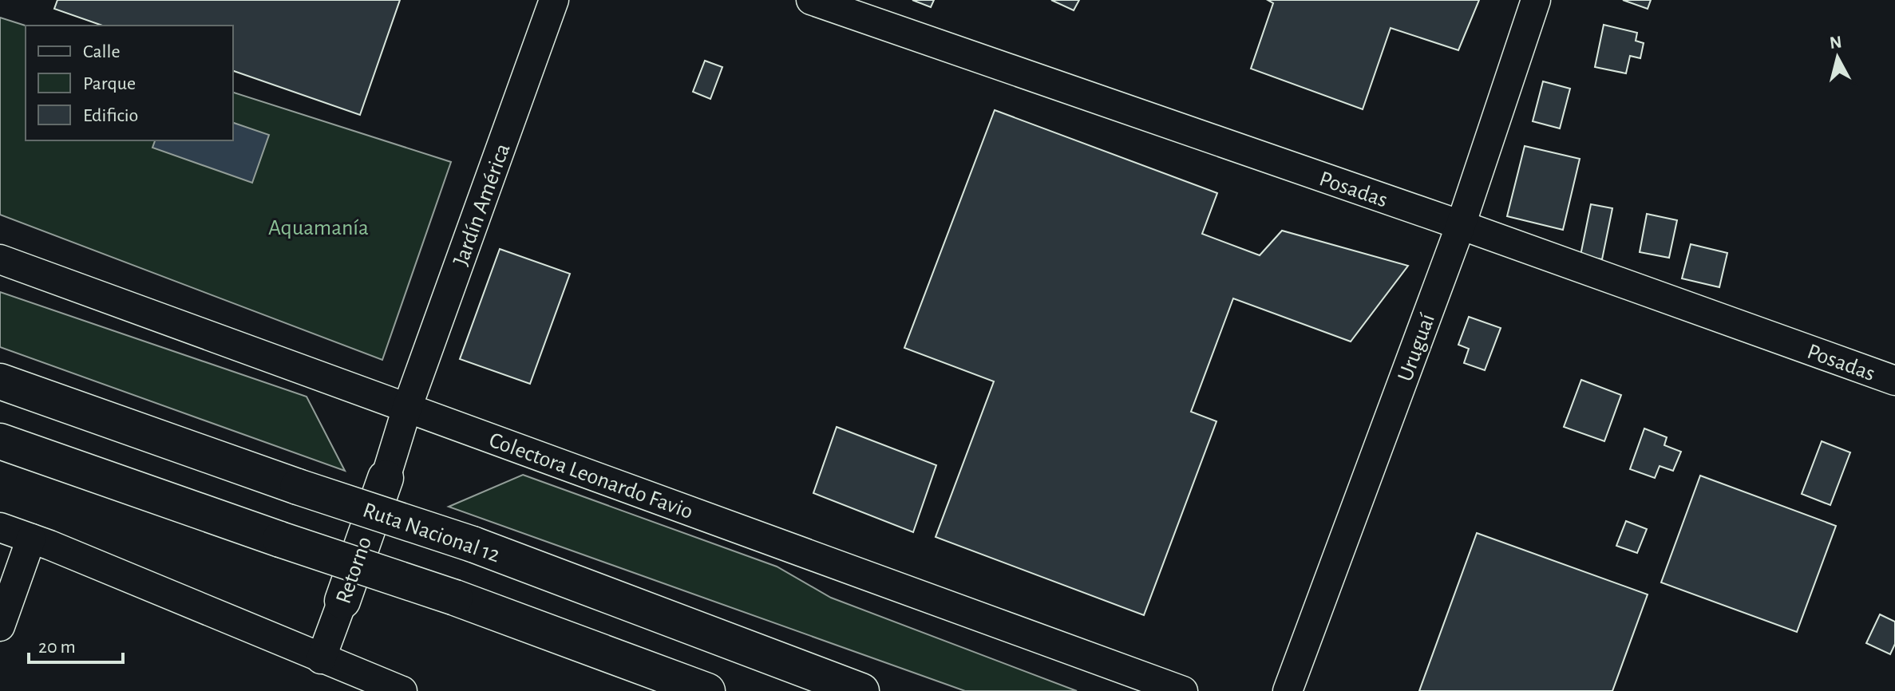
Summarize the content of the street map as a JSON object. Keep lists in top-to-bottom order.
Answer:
{
  "streets": {
    "main road": ["Ruta Nacional 12", "Retorno"],
    "street": [
      "Posadas",
      "Jardín América",
      "Uruguaí",
      "Colectora Leonardo Favio"
    ]
  },
  "crossings": [
    ["Posadas", "Uruguaí"],
    ["Jardín América", "Colectora Leonardo Favio"],
    ["Jardín América", "Retorno"],
    ["Colectora Leonardo Favio", "Retorno"]
  ],
  "parks": ["Aquamanía"],
  "legend": ["Calle", "Parque", "Edificio"],
  "scale_bar": "20 m",
  "north": "top"
}
